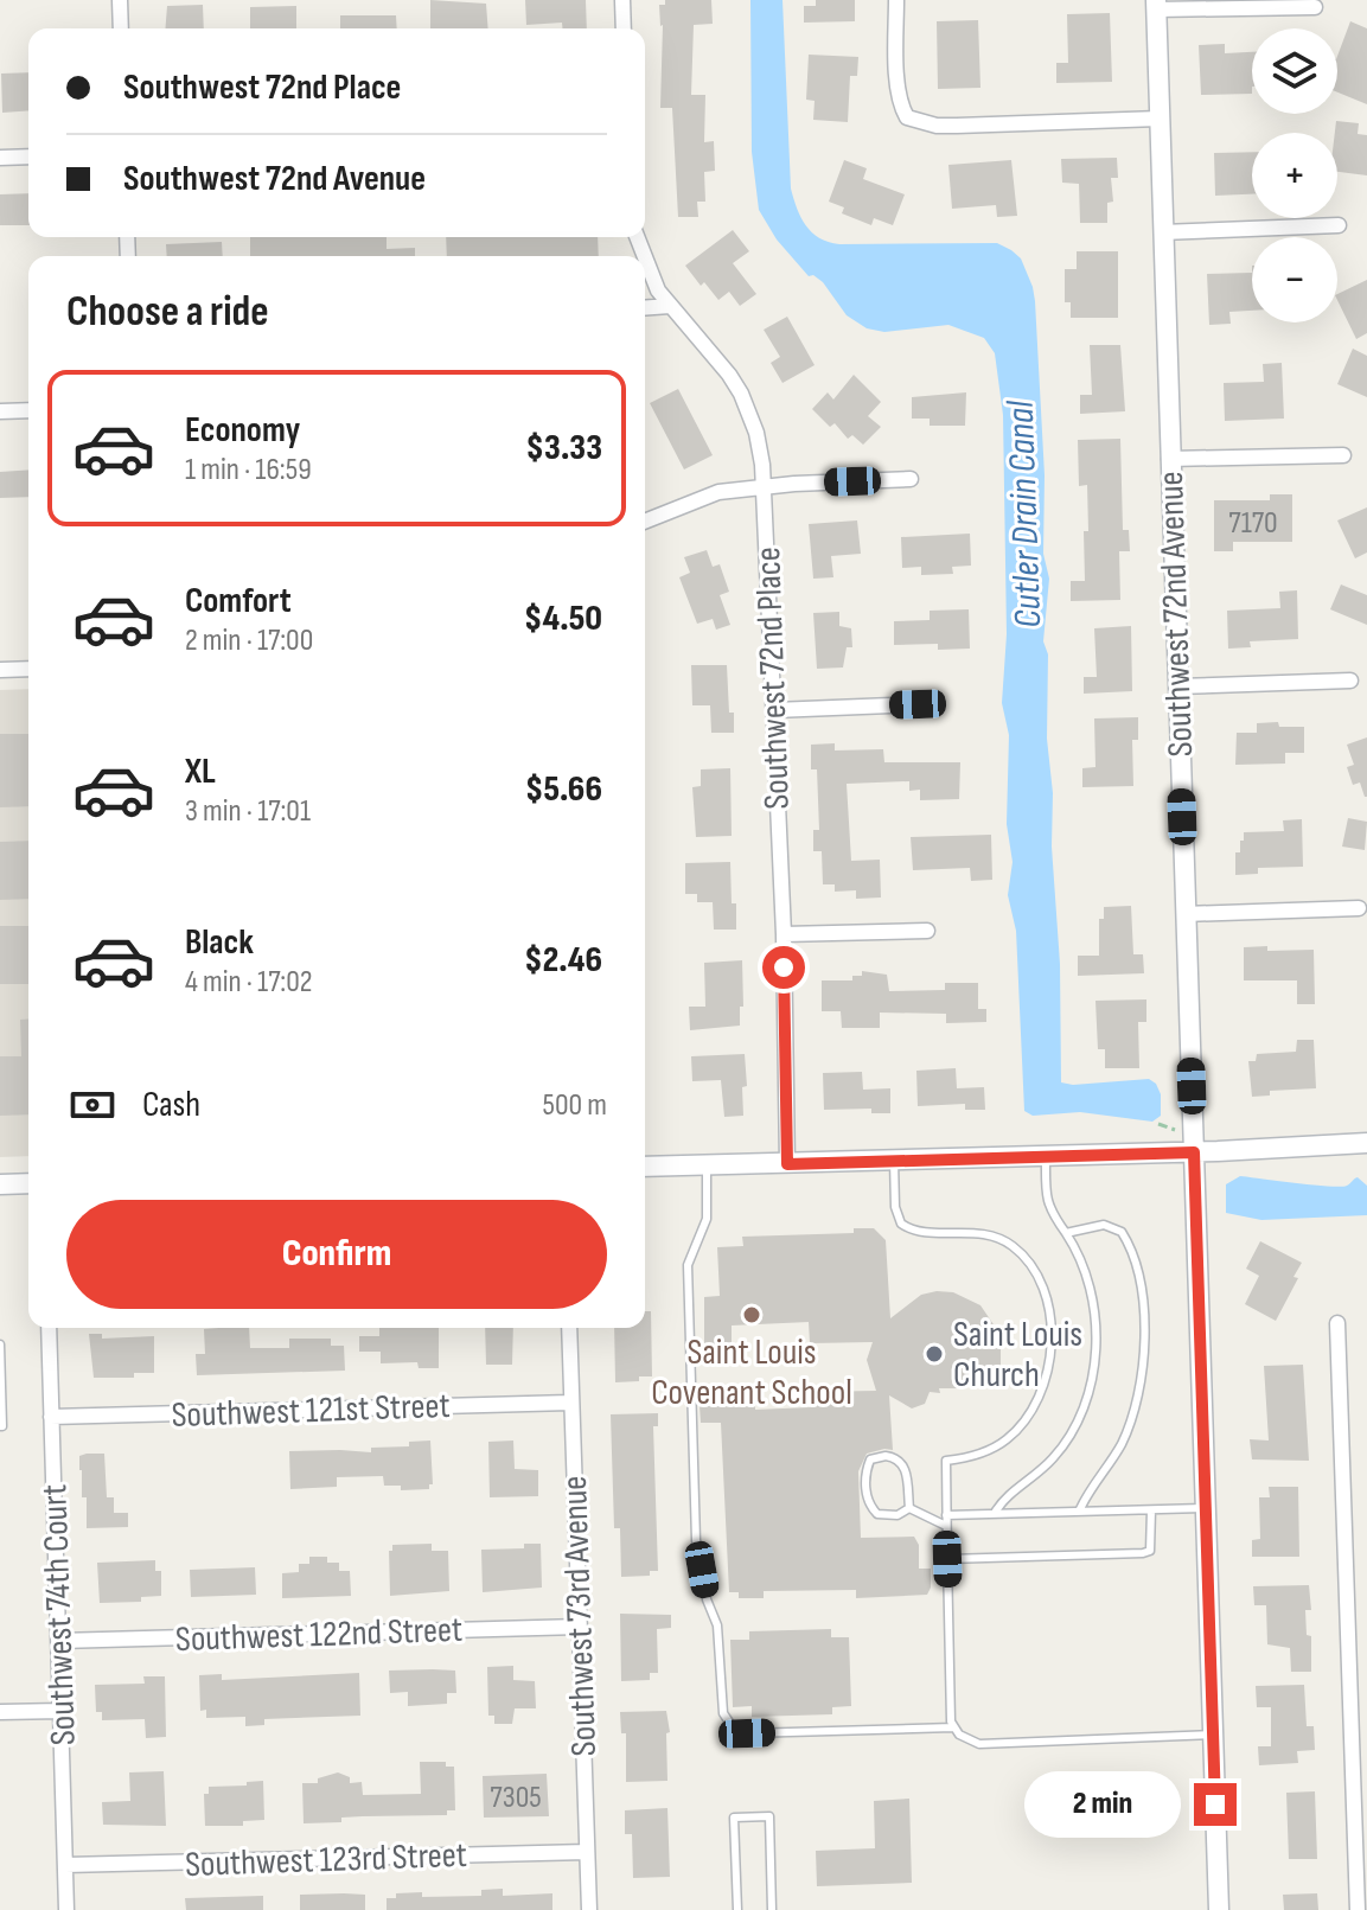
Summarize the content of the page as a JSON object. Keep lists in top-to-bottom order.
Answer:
{
  "streets": {
    "street": [
      "Southwest 72nd Avenue",
      "Southwest 72nd Place",
      "Southwest 121st Street",
      "Southwest 74th Court",
      "Southwest 73rd Avenue",
      "Southwest 122nd Street",
      "Southwest 123rd Street"
    ]
  },
  "crossings": [
    ["Southwest 121st Street", "Southwest 74th Court"],
    ["Southwest 121st Street", "Southwest 73rd Avenue"],
    ["Southwest 74th Court", "Southwest 122nd Street"],
    ["Southwest 74th Court", "Southwest 123rd Street"],
    ["Southwest 73rd Avenue", "Southwest 122nd Street"],
    ["Southwest 73rd Avenue", "Southwest 123rd Street"]
  ],
  "water": ["Cutler Drain Canal"],
  "places": ["Saint Louis Covenant School", "Saint Louis Church"],
  "house_numbers": ["7170", "7305"],
  "page": {
    "map_buttons": ["+", "−"],
    "banner": ["Southwest 72nd Place", "Southwest 72nd Avenue"],
    "heading": "Choose a ride",
    "list": [
      {
        "name": "Economy",
        "note": "1 min · 16:59",
        "value": "$3.33"
      },
      {
        "name": "Comfort",
        "note": "2 min · 17:00",
        "value": "$4.50"
      },
      {
        "name": "XL",
        "note": "3 min · 17:01",
        "value": "$5.66"
      },
      {
        "name": "Black",
        "note": "4 min · 17:02",
        "value": "$2.46"
      }
    ],
    "pay": ["Cash", "500 m"],
    "buttons": "Confirm",
    "bubble": "2 min"
  }
}
